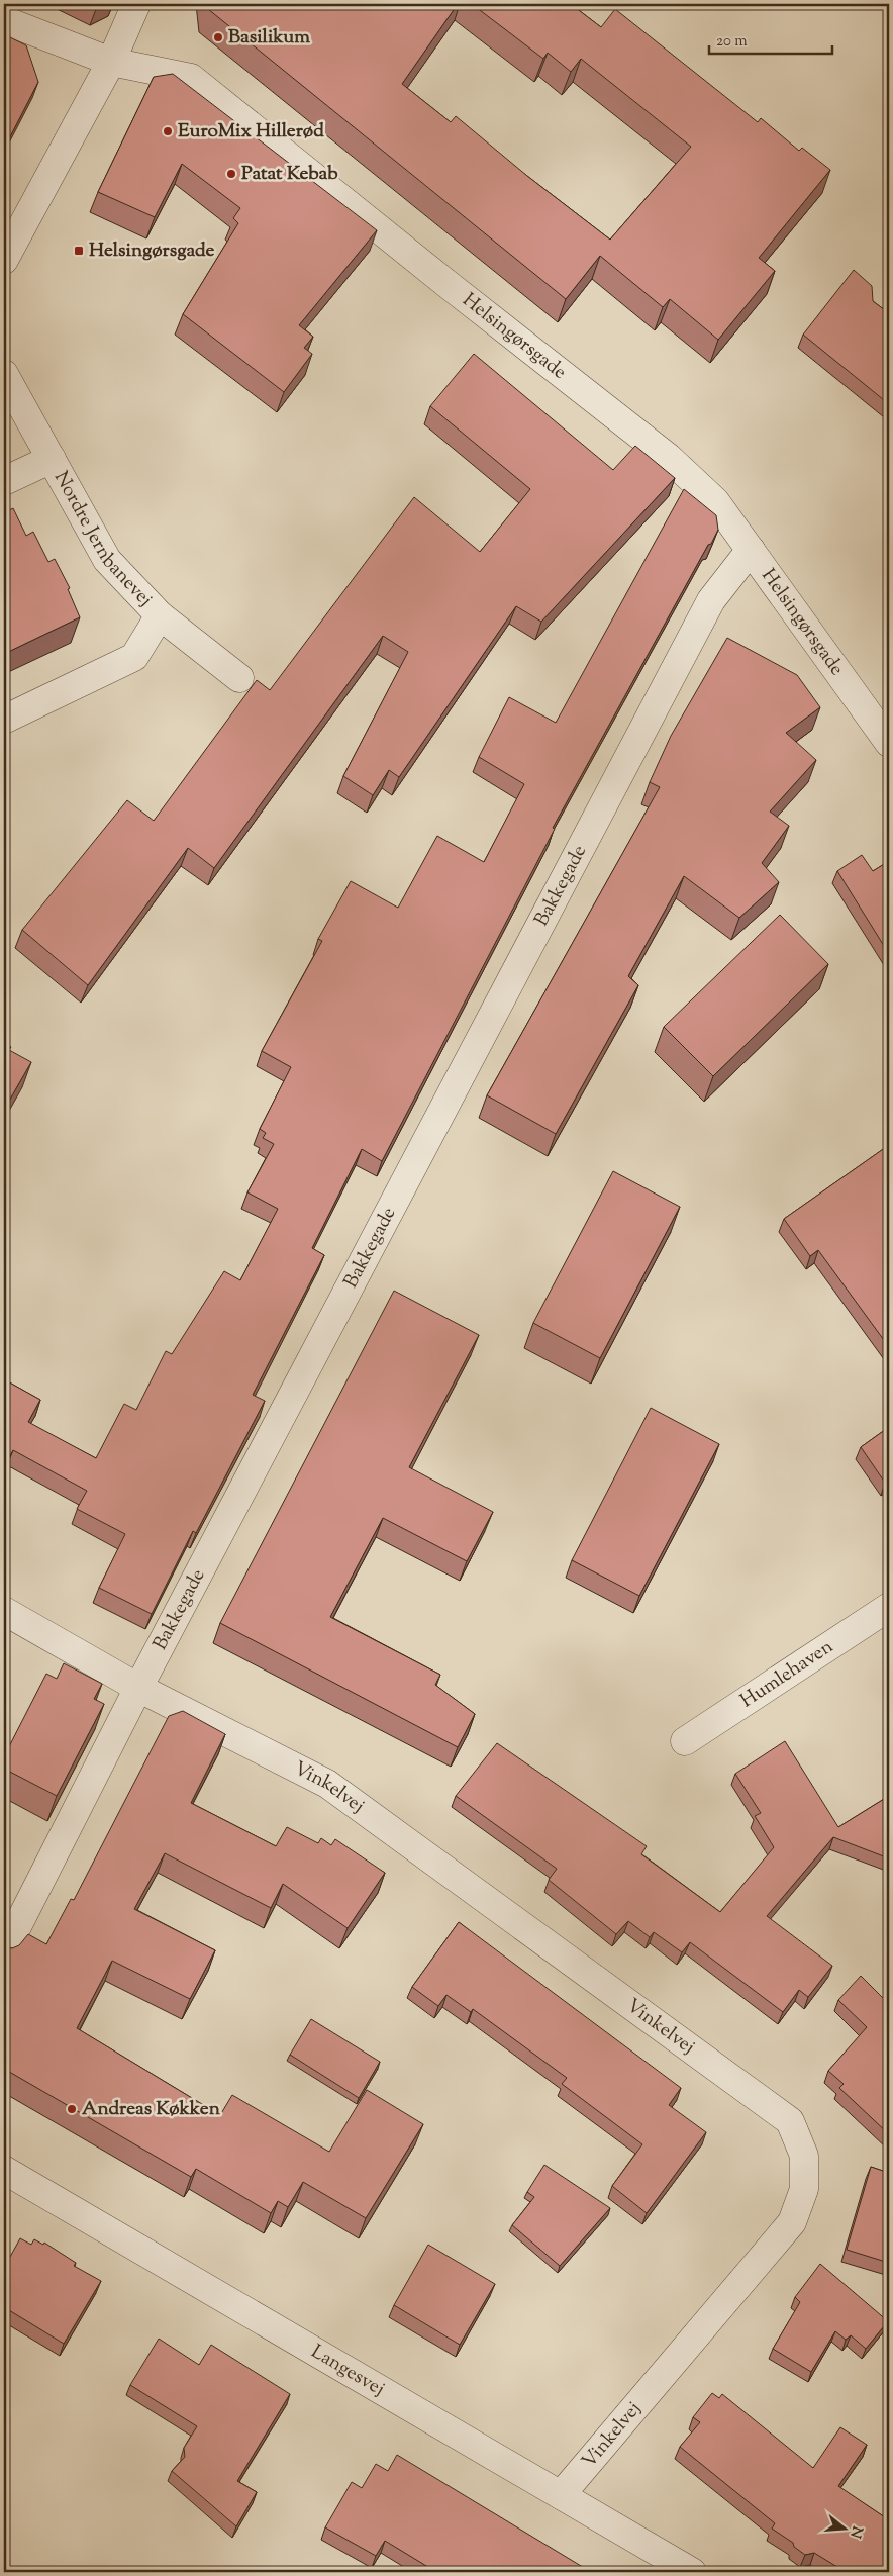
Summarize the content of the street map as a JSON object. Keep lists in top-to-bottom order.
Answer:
{
  "streets": {
    "street": [
      "Helsingørsgade",
      "Nordre Jernbanevej",
      "Bakkegade",
      "Humlehaven",
      "Vinkelvej",
      "Langesvej"
    ]
  },
  "crossings": [
    ["Helsingørsgade", "Bakkegade"],
    ["Bakkegade", "Vinkelvej"],
    ["Vinkelvej", "Langesvej"]
  ],
  "places": {
    "other": [
      "Basilikum",
      "EuroMix Hillerød",
      "Patat Kebab",
      "Andreas Køkken"
    ],
    "transit": ["Helsingørsgade"]
  },
  "scale_bar": "20 m",
  "north": "right"
}
